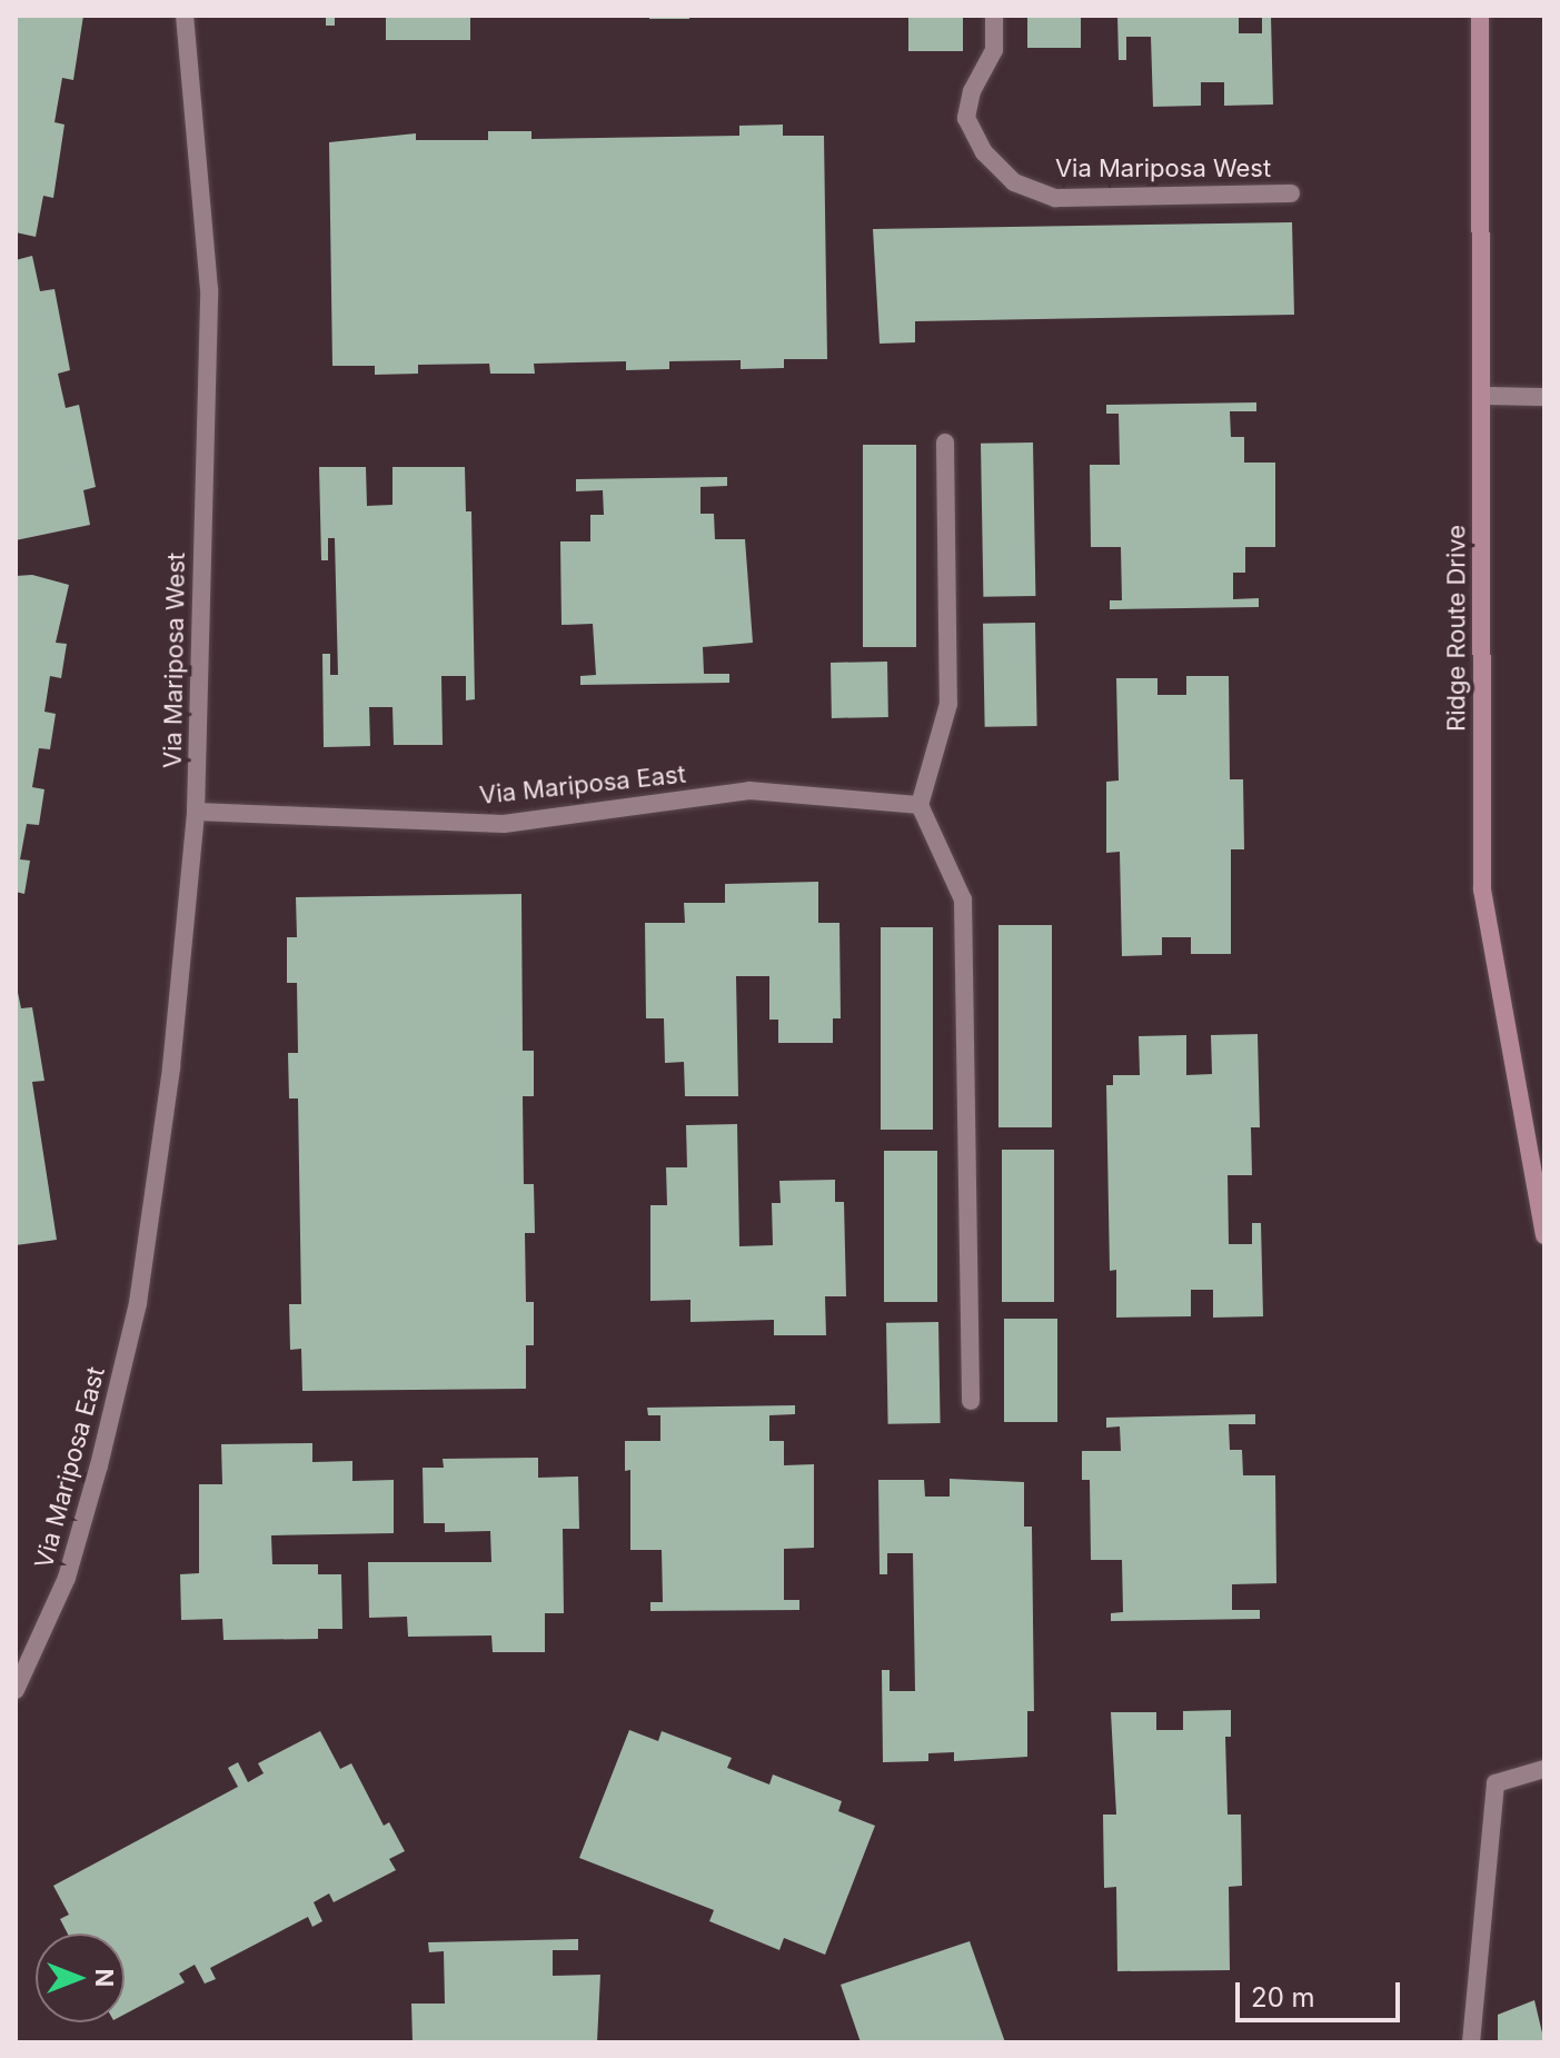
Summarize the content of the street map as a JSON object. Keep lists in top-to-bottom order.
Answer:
{
  "streets": {
    "main road": ["Ridge Route Drive"],
    "street": ["Via Mariposa West", "Via Mariposa East"]
  },
  "crossings": [
    ["Via Mariposa West", "Via Mariposa East"]
  ],
  "scale_bar": "20 m",
  "north": "right"
}
